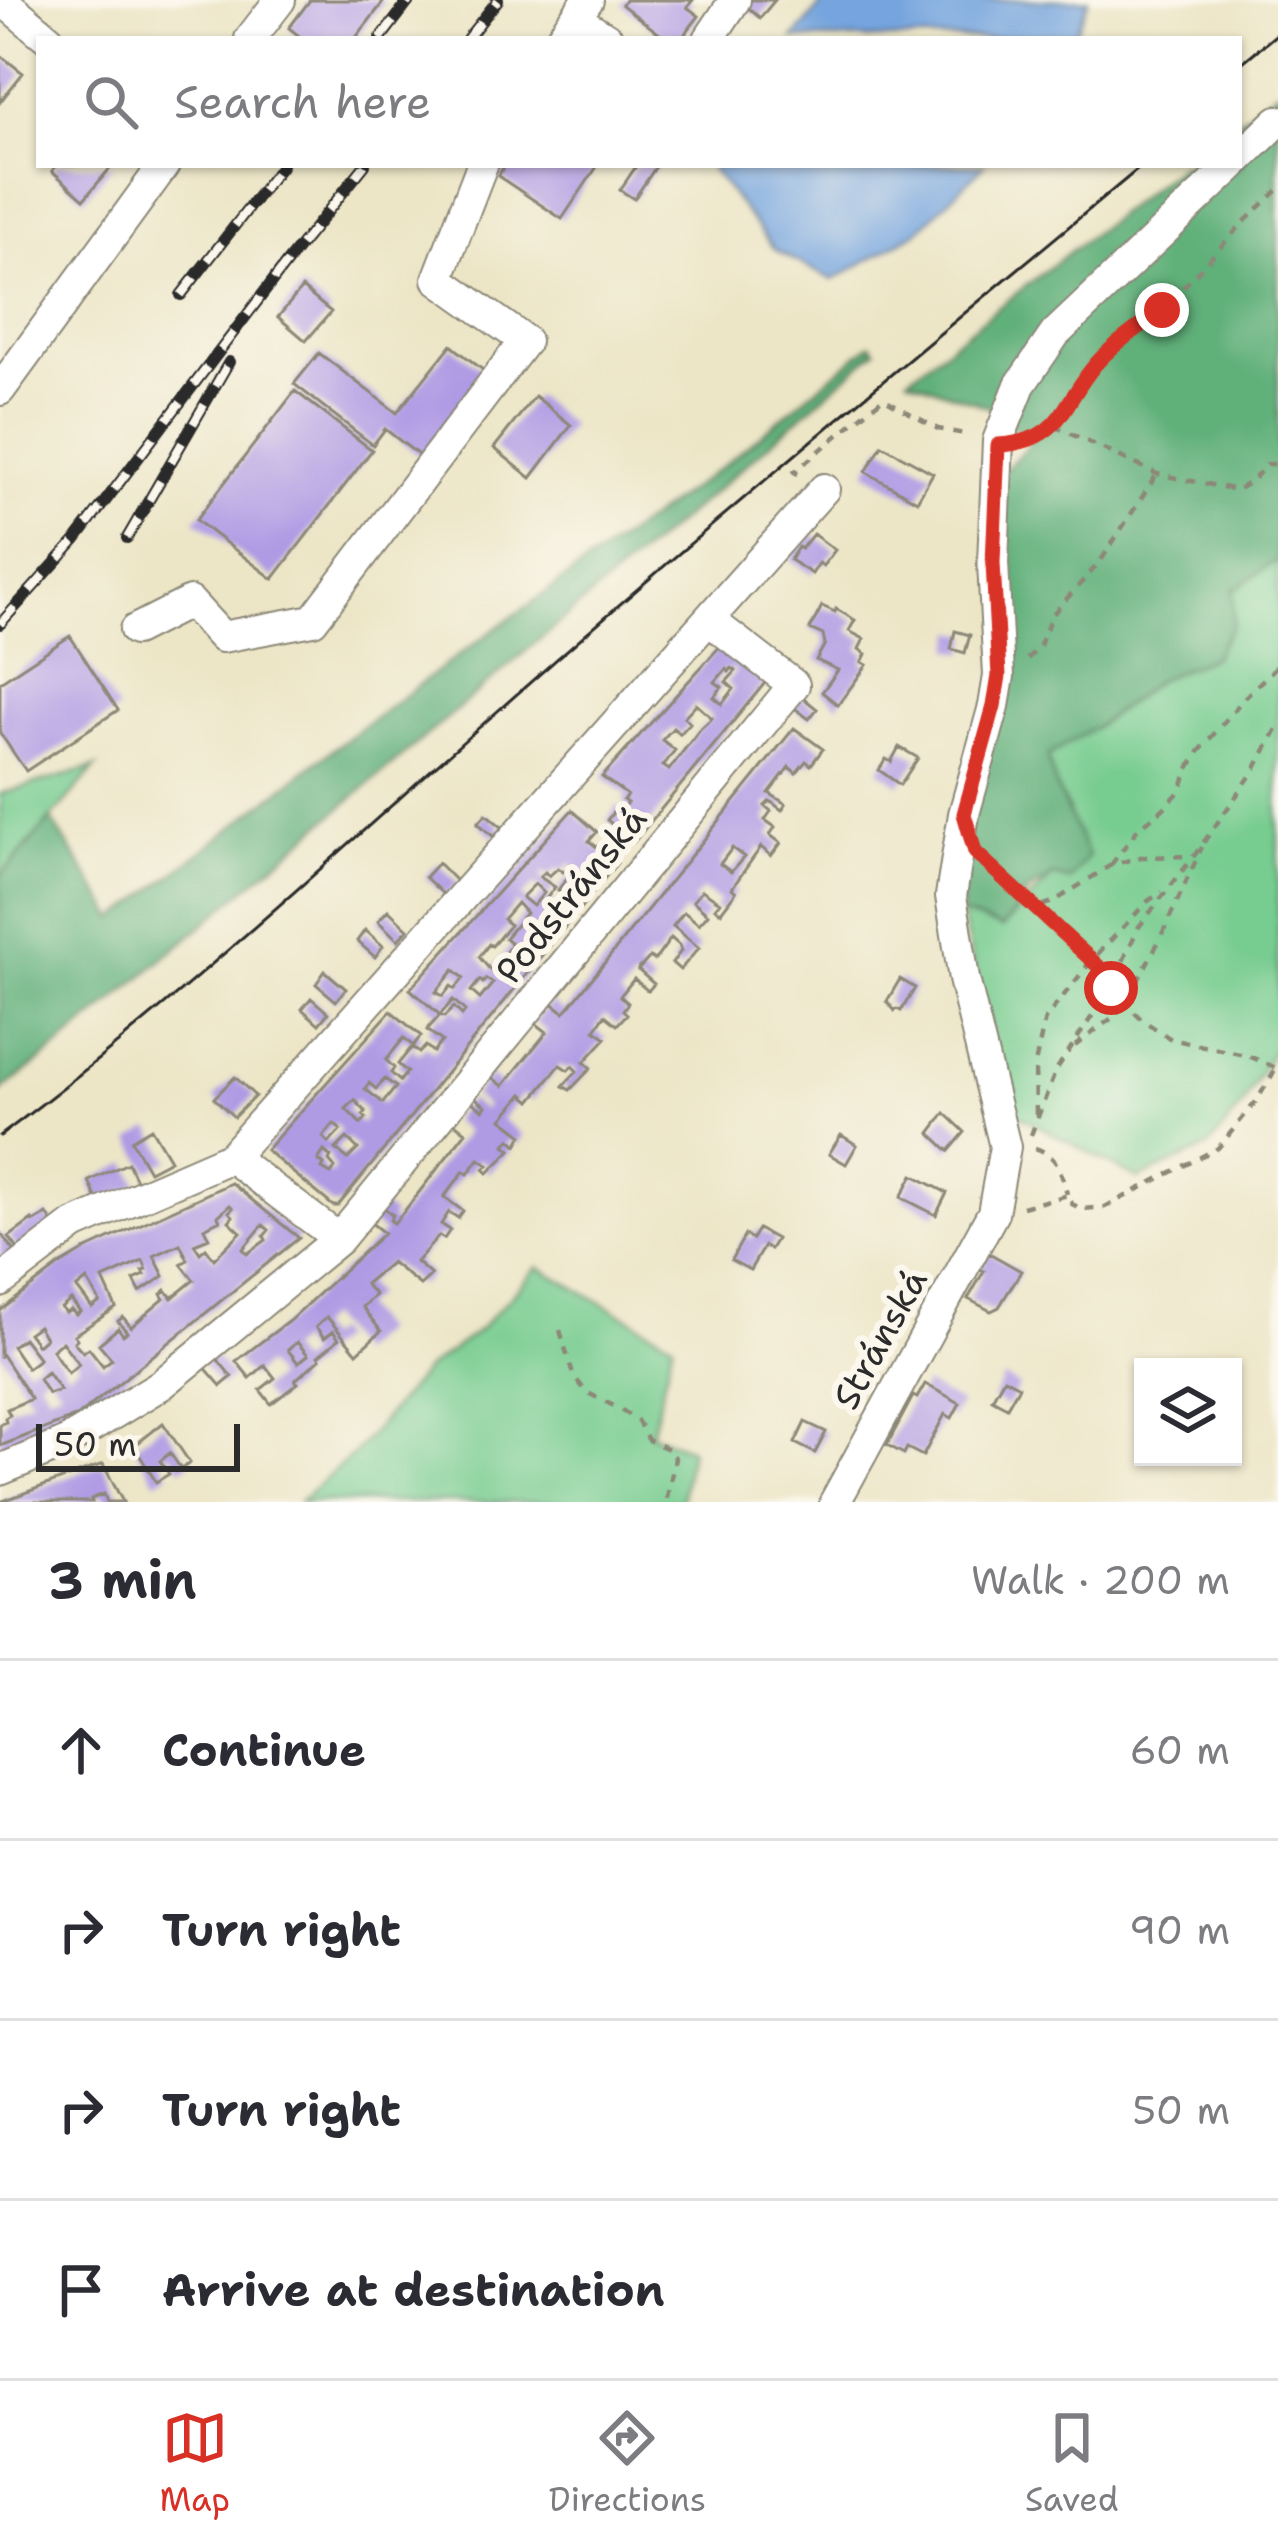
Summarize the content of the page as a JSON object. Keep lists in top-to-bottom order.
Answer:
{
  "streets": {
    "street": ["Podstránská", "Stránská"]
  },
  "scale_bar": "50 m",
  "page": {
    "search": "Search here",
    "scale": "50 m",
    "heading": ["3 min", "Walk · 200 m"],
    "list": [
      ["Continue", "60 m"],
      ["Turn right", "90 m"],
      ["Turn right", "50 m"],
      "Arrive at destination"
    ],
    "nav": ["Map", "Directions", "Saved"]
  }
}
